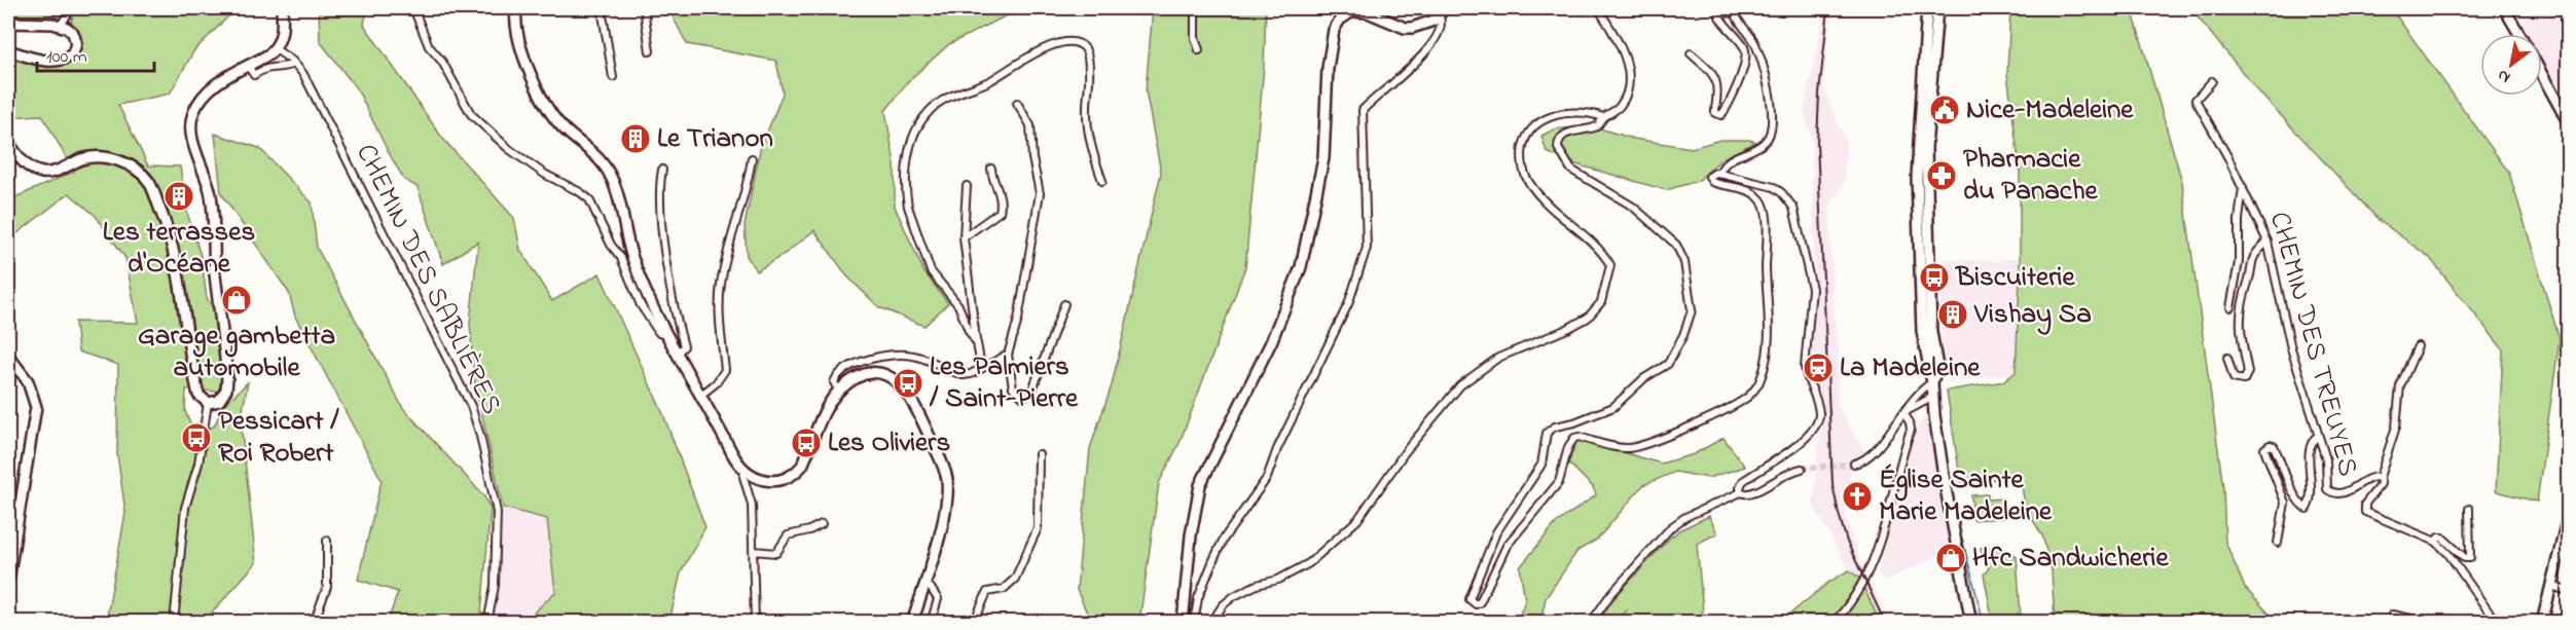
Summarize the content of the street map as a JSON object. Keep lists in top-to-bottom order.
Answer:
{
  "streets": {
    "street": ["CHEMIN DES SABLIÈRES", "CHEMIN DES TREUYES"]
  },
  "places": {
    "public building": ["Nice-Madeleine"],
    "building": ["Le Trianon", "Les terrasses d'Océane", "Vishay Sa"],
    "pharmacy": ["Pharmacie du Panache"],
    "bus stop": [
      "Biscuiterie",
      "Les Palmiers / Saint-Pierre",
      "Pessicart / Roi Robert",
      "Les Oliviers"
    ],
    "shop": ["Garage gambetta automobile", "Hfc Sandwicherie"],
    "station": ["La Madeleine"],
    "church": ["Église Sainte Marie Madeleine"]
  },
  "scale_bar": "100 m",
  "north": "bottom left"
}
